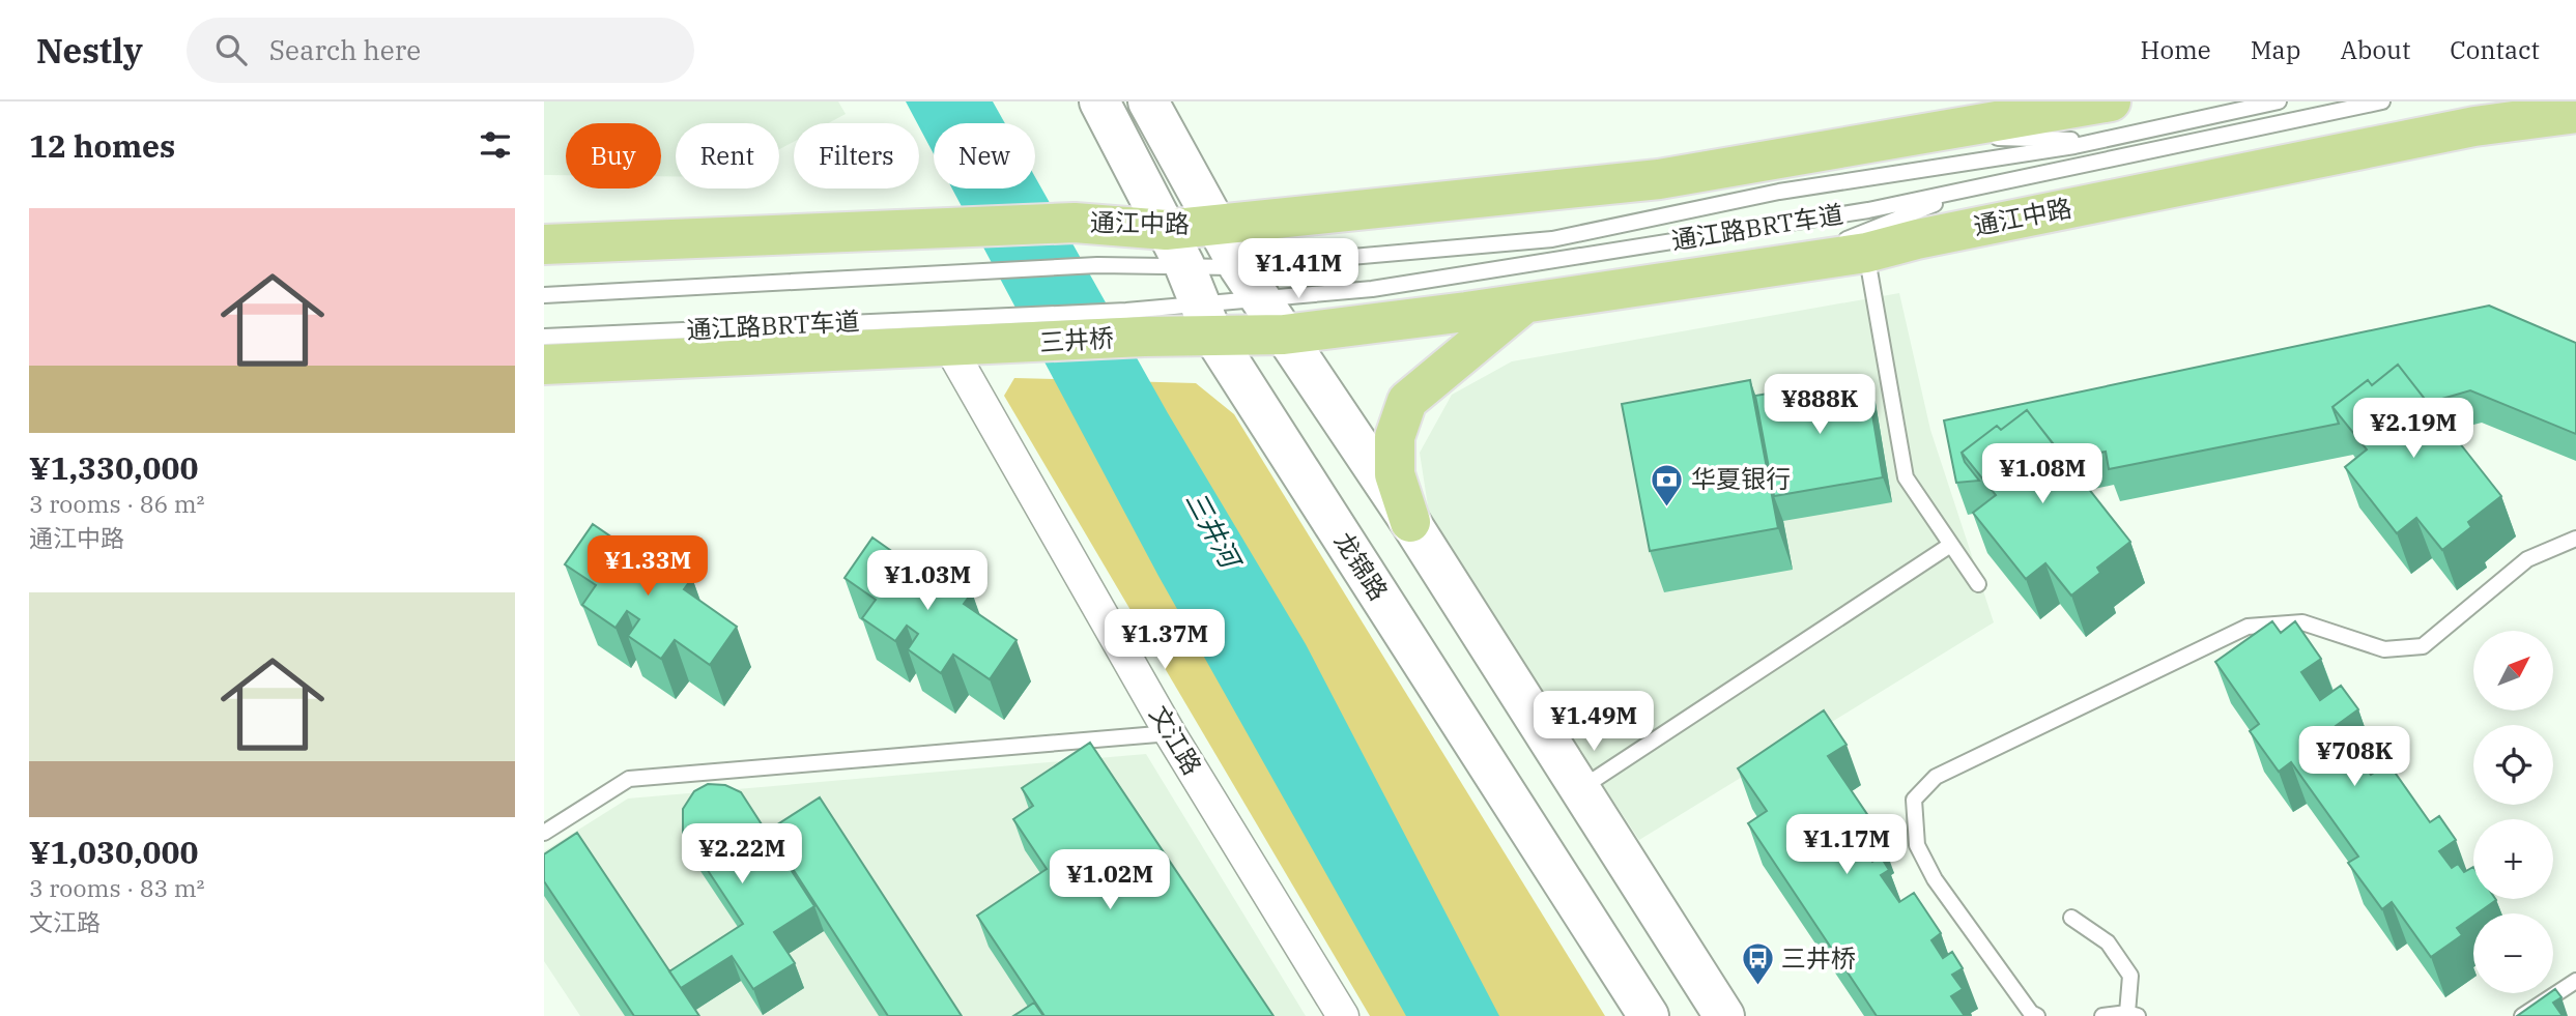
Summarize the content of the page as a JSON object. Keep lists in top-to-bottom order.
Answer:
{
  "streets": {
    "main road": ["通江中路", "三井桥", "龙锦路"],
    "street": ["文江路"],
    "lane": ["通江路BRT车道"]
  },
  "crossings": [
    ["通江中路", "龙锦路"],
    ["通江路BRT车道", "三井桥"],
    ["通江路BRT车道", "龙锦路"],
    ["三井桥", "龙锦路"]
  ],
  "water": ["三井河"],
  "places": {
    "bank": ["华夏银行"],
    "bus stop": ["三井桥"]
  },
  "north": "top right",
  "page": {
    "header": "Nestly",
    "search": "Search here",
    "nav": [
      "Home",
      "Map",
      "About",
      "Contact"
    ],
    "heading": "12 homes",
    "chip": [
      "Buy",
      "Rent",
      "Filters",
      "New"
    ],
    "list": [
      {
        "name": "¥1,330,000",
        "note": "3 rooms · 86 m² · 通江中路"
      },
      {
        "name": "¥1,030,000",
        "note": "3 rooms · 83 m² · 文江路"
      }
    ],
    "price": [
      "¥1.41M",
      "¥888K",
      "¥2.19M",
      "¥1.08M",
      "¥1.33M",
      "¥1.03M",
      "¥1.37M",
      "¥1.49M",
      "¥708K",
      "¥1.17M",
      "¥2.22M",
      "¥1.02M"
    ],
    "map_buttons": ["+", "−"]
  }
}
